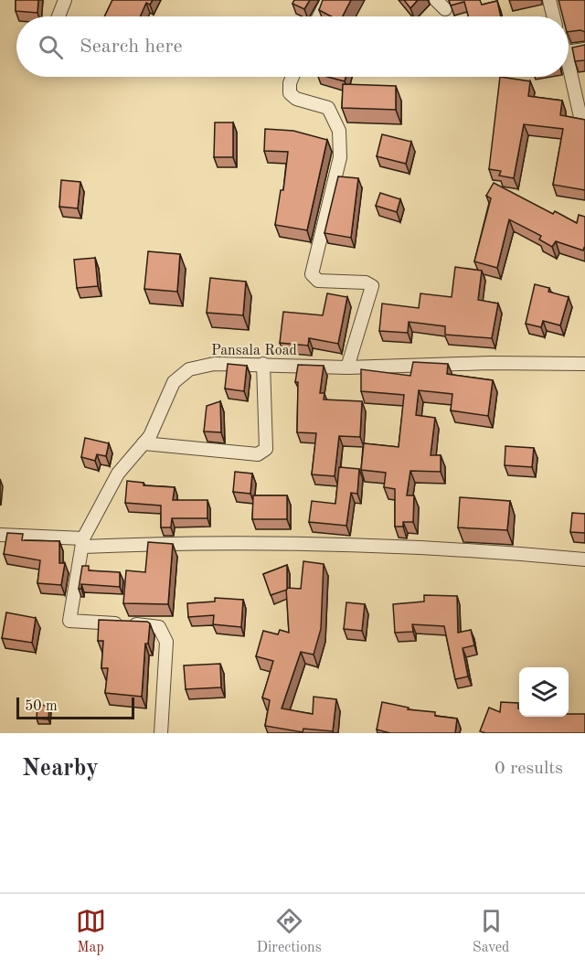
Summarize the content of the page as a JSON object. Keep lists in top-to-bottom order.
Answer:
{
  "streets": {
    "street": ["Pansala Road"]
  },
  "scale_bar": "50 m",
  "page": {
    "search": "Search here",
    "scale": "50 m",
    "heading": ["Nearby", "0 results"],
    "nav": ["Map", "Directions", "Saved"]
  }
}
